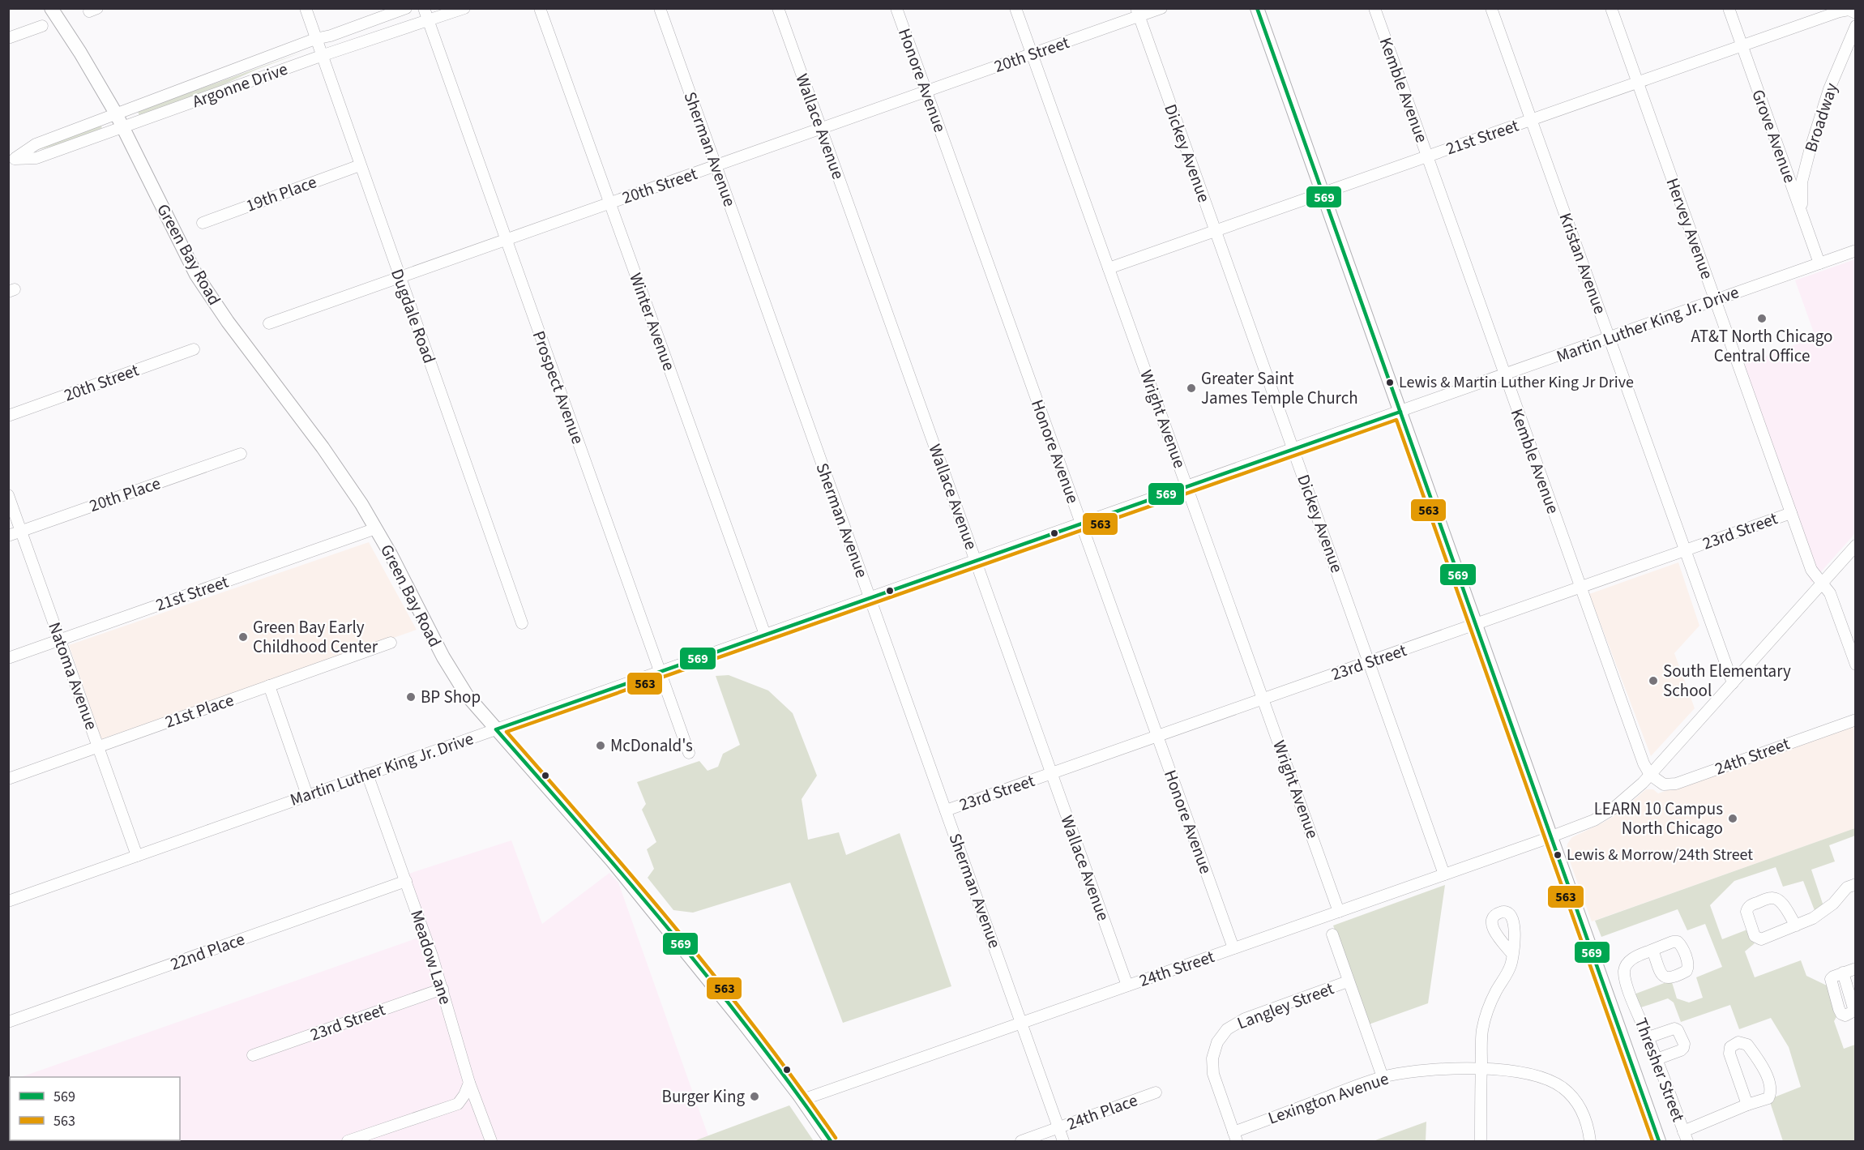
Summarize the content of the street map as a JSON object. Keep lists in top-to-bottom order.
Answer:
{
  "streets": {
    "main road": ["Green Bay Road"],
    "street": [
      "20th Street",
      "Honore Avenue",
      "Argonne Drive",
      "Kemble Avenue",
      "Broadway",
      "Wallace Avenue",
      "Grove Avenue",
      "21st Street",
      "Sherman Avenue",
      "Dickey Avenue",
      "19th Place",
      "Hervey Avenue",
      "Kristan Avenue",
      "Dugdale Road",
      "Winter Avenue",
      "Martin Luther King Jr. Drive",
      "Prospect Avenue",
      "Wright Avenue",
      "20th Place",
      "23rd Street",
      "Natoma Avenue",
      "21st Place",
      "24th Street",
      "22nd Place",
      "Meadow Lane",
      "Langley Street",
      "Thresher Street",
      "Lexington Avenue",
      "24th Place"
    ]
  },
  "crossings": [
    ["20th Street", "Honore Avenue"],
    ["20th Street", "Wallace Avenue"],
    ["20th Street", "Sherman Avenue"],
    ["20th Street", "Dickey Avenue"],
    ["20th Street", "Dugdale Road"],
    ["20th Street", "Winter Avenue"],
    ["20th Street", "Prospect Avenue"],
    ["20th Street", "Wright Avenue"],
    ["Honore Avenue", "Martin Luther King Jr. Drive"],
    ["Honore Avenue", "23rd Street"],
    ["Honore Avenue", "24th Street"],
    ["Argonne Drive", "Green Bay Road"],
    ["Argonne Drive", "Dugdale Road"],
    ["Argonne Drive", "Prospect Avenue"],
    ["Kemble Avenue", "21st Street"],
    ["Kemble Avenue", "Martin Luther King Jr. Drive"],
    ["Kemble Avenue", "23rd Street"],
    ["Kemble Avenue", "24th Street"],
    ["Broadway", "Grove Avenue"],
    ["Wallace Avenue", "Martin Luther King Jr. Drive"],
    ["Wallace Avenue", "23rd Street"],
    ["Wallace Avenue", "24th Street"],
    ["Grove Avenue", "21st Street"],
    ["Grove Avenue", "Martin Luther King Jr. Drive"],
    ["21st Street", "Dickey Avenue"],
    ["21st Street", "Hervey Avenue"],
    ["21st Street", "Green Bay Road"],
    ["21st Street", "Kristan Avenue"],
    ["21st Street", "Wright Avenue"],
    ["21st Street", "Natoma Avenue"],
    ["Sherman Avenue", "Martin Luther King Jr. Drive"],
    ["Sherman Avenue", "23rd Street"],
    ["Sherman Avenue", "24th Street"],
    ["Sherman Avenue", "24th Place"],
    ["Dickey Avenue", "Martin Luther King Jr. Drive"],
    ["Dickey Avenue", "23rd Street"],
    ["Dickey Avenue", "24th Street"],
    ["19th Place", "Dugdale Road"],
    ["Hervey Avenue", "Martin Luther King Jr. Drive"],
    ["Hervey Avenue", "23rd Street"],
    ["Hervey Avenue", "24th Street"],
    ["Green Bay Road", "Martin Luther King Jr. Drive"],
    ["Green Bay Road", "24th Street"],
    ["Kristan Avenue", "Martin Luther King Jr. Drive"],
    ["Kristan Avenue", "23rd Street"],
    ["Kristan Avenue", "24th Street"],
    ["Winter Avenue", "Martin Luther King Jr. Drive"],
    ["Martin Luther King Jr. Drive", "Prospect Avenue"],
    ["Martin Luther King Jr. Drive", "Wright Avenue"],
    ["Martin Luther King Jr. Drive", "Natoma Avenue"],
    ["Martin Luther King Jr. Drive", "Meadow Lane"],
    ["Wright Avenue", "23rd Street"],
    ["Wright Avenue", "24th Street"],
    ["20th Place", "Natoma Avenue"],
    ["23rd Street", "Meadow Lane"],
    ["Natoma Avenue", "21st Place"],
    ["22nd Place", "Meadow Lane"],
    ["Langley Street", "Lexington Avenue"]
  ],
  "places": [
    "AT&T North Chicago Central Office",
    "Lewis & Martin Luther King Jr Drive",
    "Greater Saint James Temple Church",
    "Green Bay Early Childhood Center",
    "South Elementary School",
    "BP Shop",
    "McDonald's",
    "LEARN 10 Campus North Chicago",
    "Lewis & Morrow/24th Street",
    "Burger King"
  ],
  "lines": ["transit line 569", "transit line 563"],
  "legend": ["569", "563"]
}
